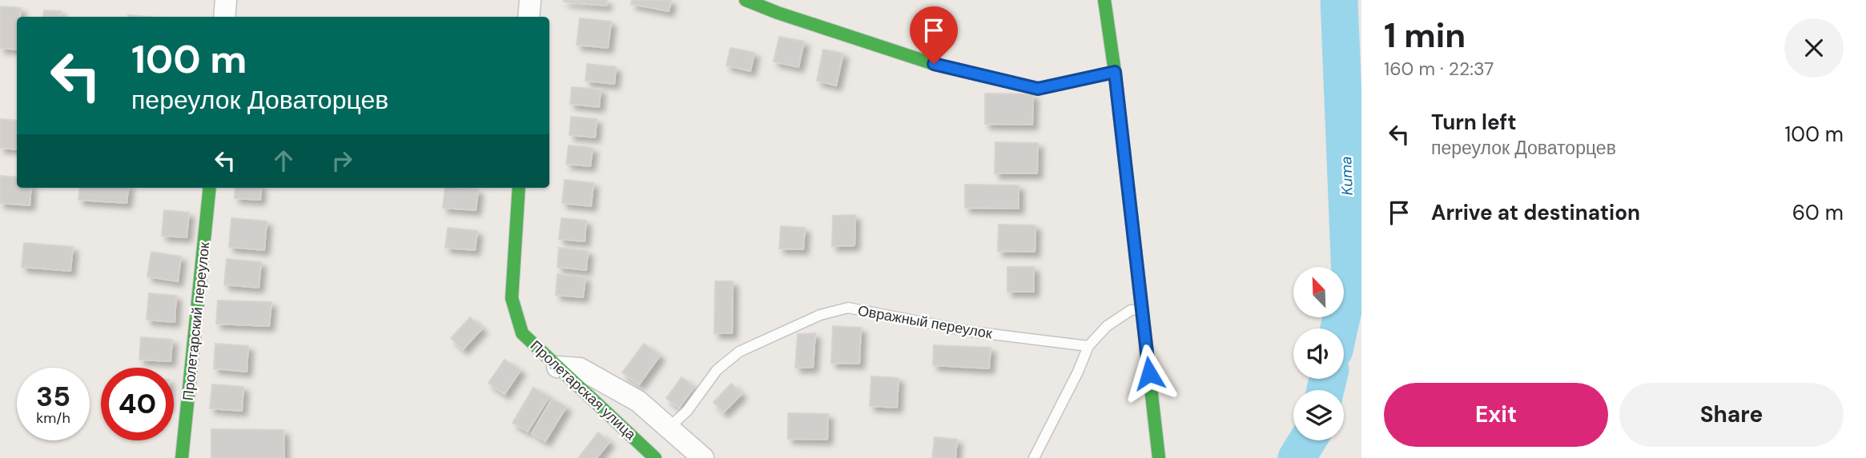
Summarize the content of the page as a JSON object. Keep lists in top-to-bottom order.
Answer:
{
  "streets": {
    "street": ["Пролетарский переулок", "Пролетарская улица"],
    "lane": ["Овражный переулок"]
  },
  "water": ["Kuma"],
  "north": "top left",
  "page": {
    "heading": ["1 min", "160 m · 22:37"],
    "turn": ["100 m", "переулок Доваторцев"],
    "list": [
      {
        "name": "Turn left",
        "note": "переулок Доваторцев",
        "value": "100 m"
      },
      {
        "name": "Arrive at destination",
        "value": "60 m"
      }
    ],
    "speed": "35 km/h",
    "limit": "40",
    "buttons": ["Exit", "Share"]
  }
}
